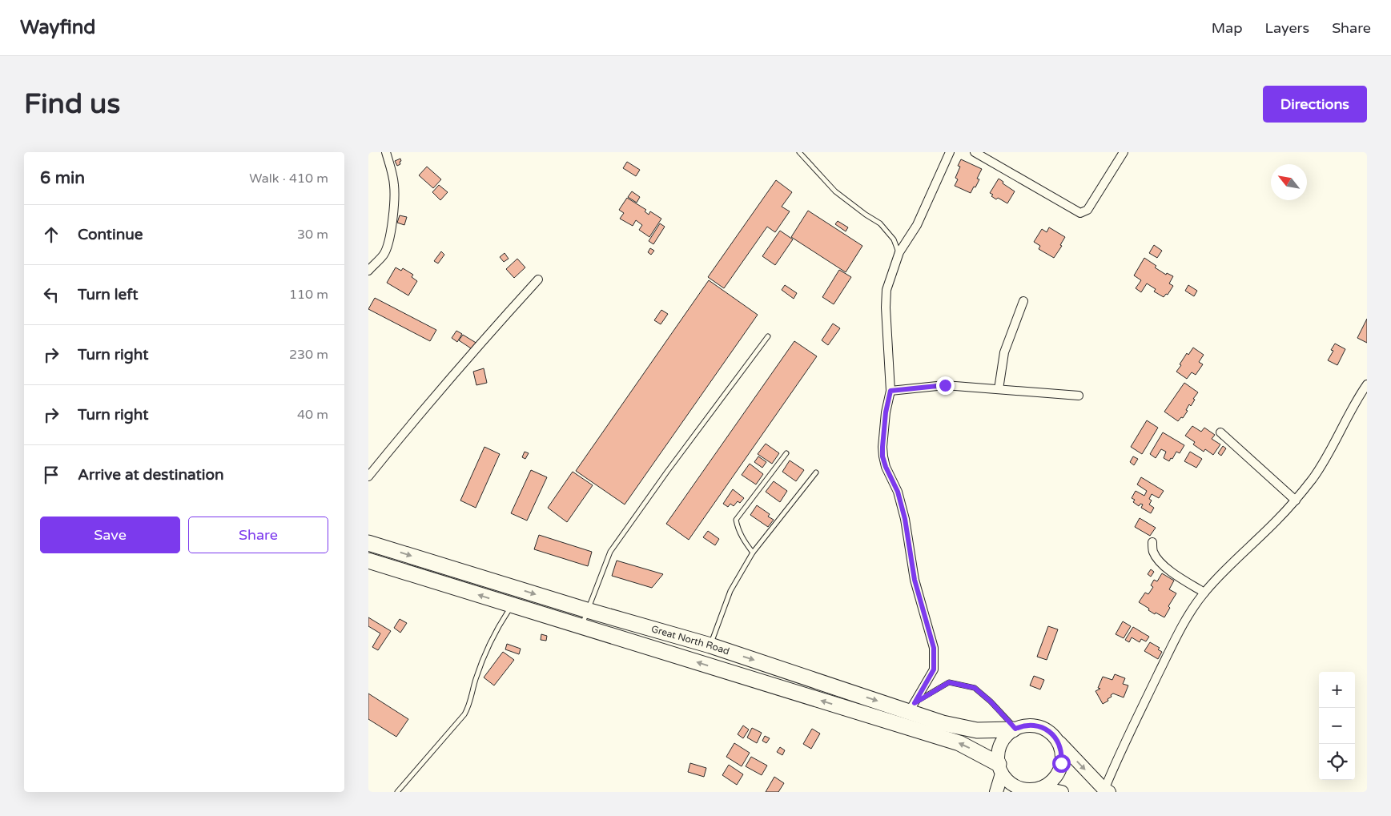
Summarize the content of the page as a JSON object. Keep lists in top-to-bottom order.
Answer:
{
  "streets": {
    "highway": ["Great North Road"]
  },
  "north": "top left",
  "page": {
    "header": "Wayfind",
    "nav": ["Map", "Layers", "Share"],
    "buttons": [
      "Directions",
      ["Save", "Share"]
    ],
    "title": "Find us",
    "heading": ["6 min", "Walk · 410 m"],
    "list": [
      ["Continue", "30 m"],
      ["Turn left", "110 m"],
      ["Turn right", "230 m"],
      ["Turn right", "40 m"],
      "Arrive at destination"
    ],
    "map_buttons": ["+", "−"]
  }
}
